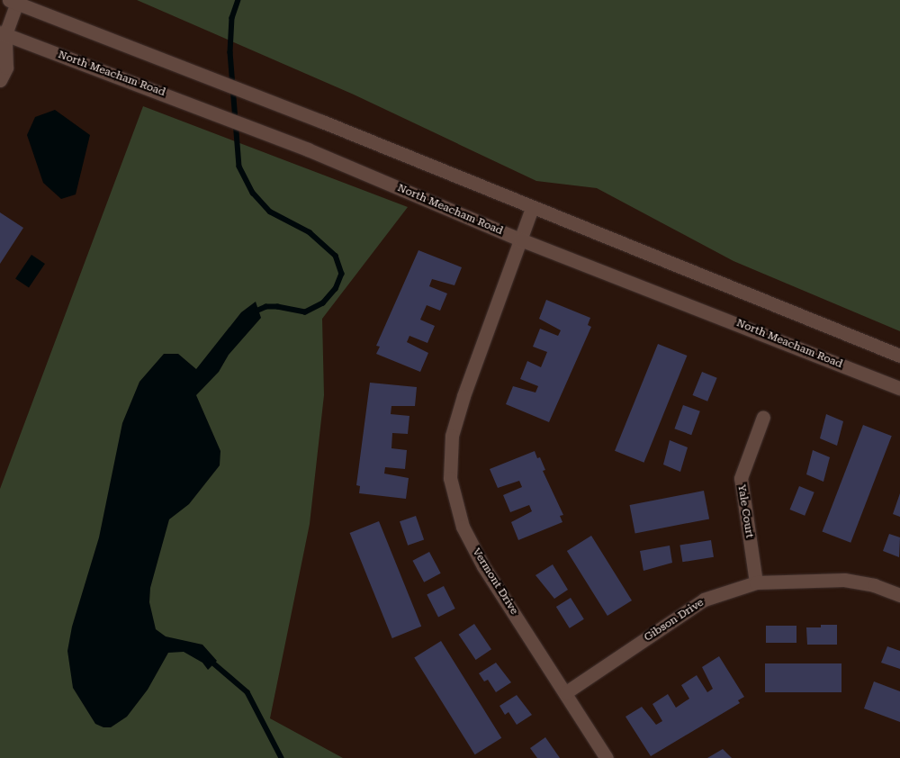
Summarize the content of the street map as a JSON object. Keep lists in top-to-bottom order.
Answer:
{
  "streets": {
    "main road": [
      "North Meacham Road",
      "Yale Court",
      "Vermont Drive",
      "Gibson Drive"
    ]
  },
  "crossings": [
    ["North Meacham Road", "Vermont Drive"],
    ["Yale Court", "Gibson Drive"],
    ["Vermont Drive", "Gibson Drive"]
  ]
}
